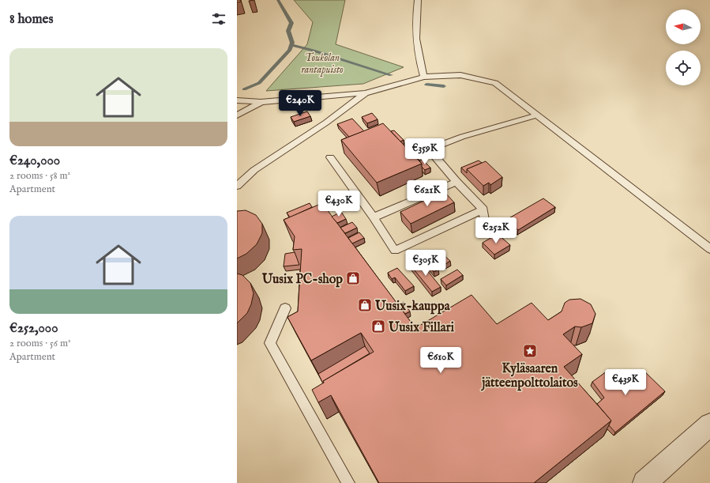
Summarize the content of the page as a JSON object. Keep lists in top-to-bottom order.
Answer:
{
  "parks": ["Toukolan rantapuisto"],
  "places": {
    "shop": ["Uusix PC-shop", "Uusix-kauppa", "Uusix Fillari"],
    "place": ["Kyläsaaren jätteenpolttolaitos"]
  },
  "north": "left",
  "page": {
    "heading": "8 homes",
    "list": [
      {
        "name": "€240,000",
        "note": "2 rooms · 58 m² · Apartment"
      },
      {
        "name": "€252,000",
        "note": "2 rooms · 56 m² · Apartment"
      }
    ],
    "price": [
      "€240K",
      "€359K",
      "€621K",
      "€430K",
      "€252K",
      "€305K",
      "€610K",
      "€439K"
    ]
  }
}
